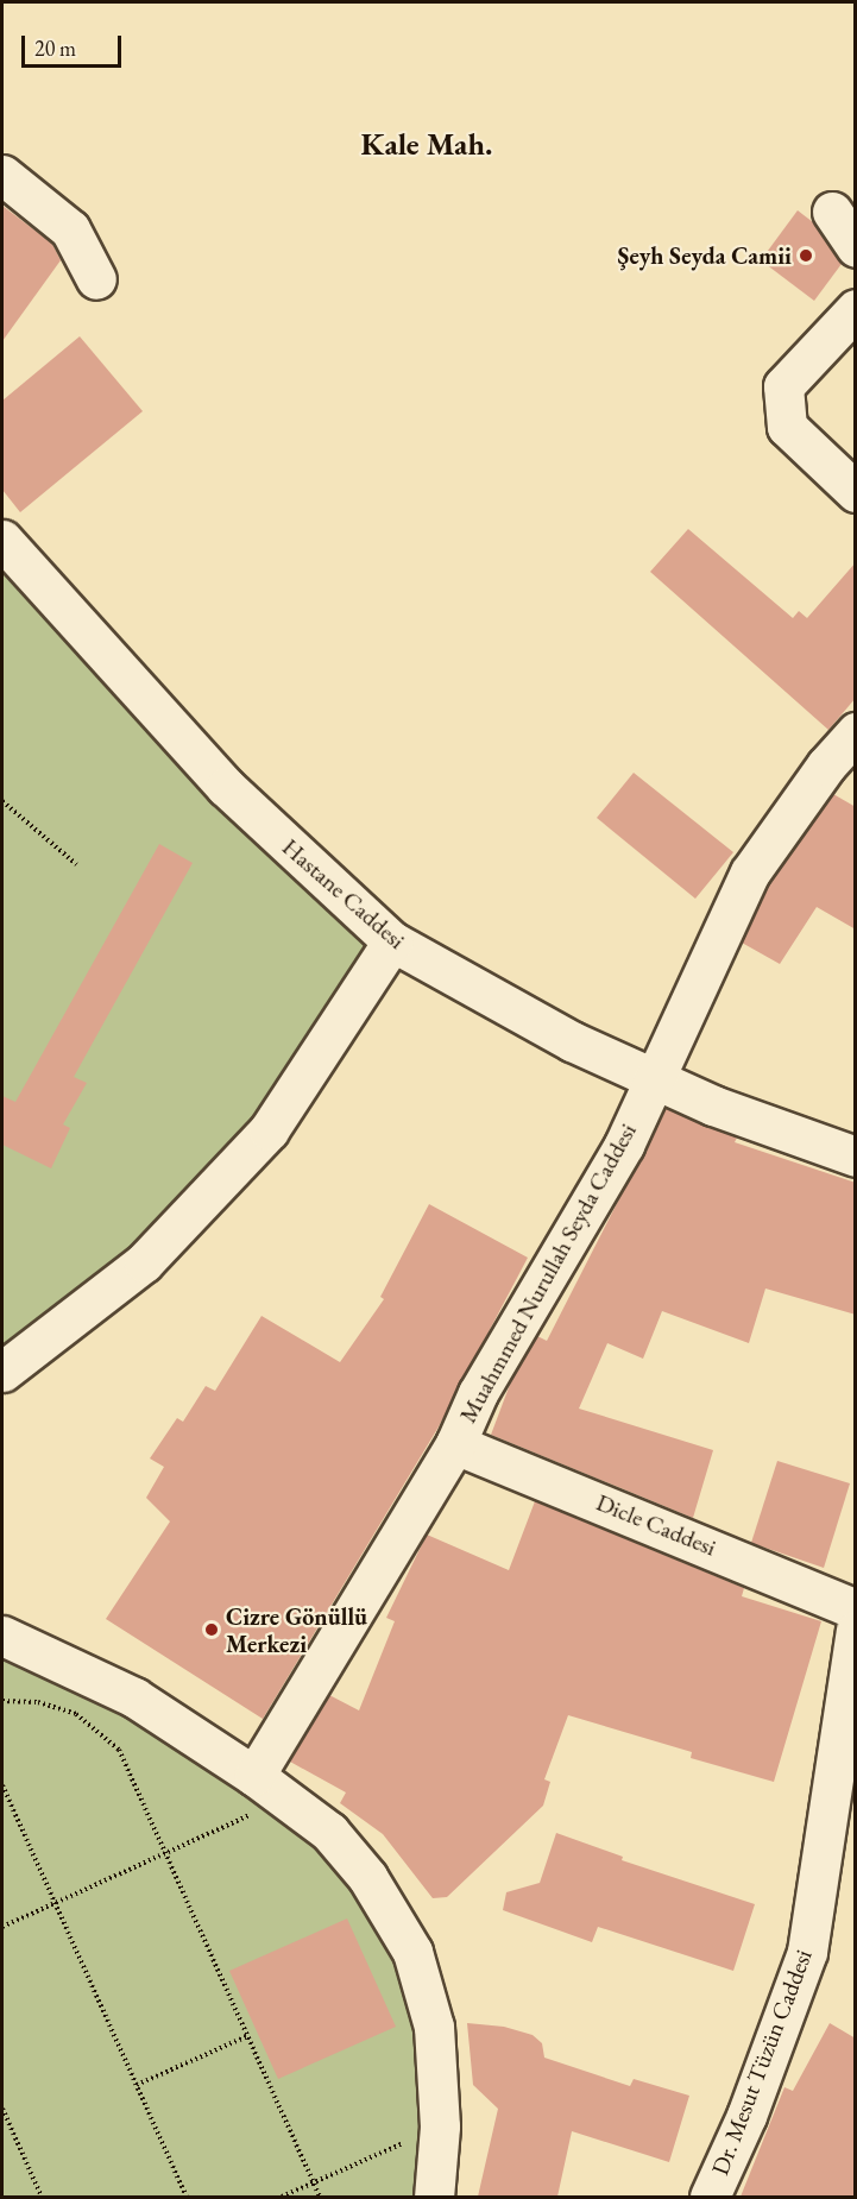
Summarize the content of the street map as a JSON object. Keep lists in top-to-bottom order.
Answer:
{
  "streets": {
    "street": [
      "Hastane Caddesi",
      "Muahmmed Nurullah Seyda Caddesi",
      "Dicle Caddesi",
      "Dr. Mesut Tüzün Caddesi"
    ]
  },
  "crossings": [
    ["Hastane Caddesi", "Muahmmed Nurullah Seyda Caddesi"],
    ["Muahmmed Nurullah Seyda Caddesi", "Dicle Caddesi"]
  ],
  "districts": ["Kale Mah."],
  "places": ["Şeyh Seyda Camii", "Cizre Gönüllü Merkezi"],
  "scale_bar": "20 m"
}
